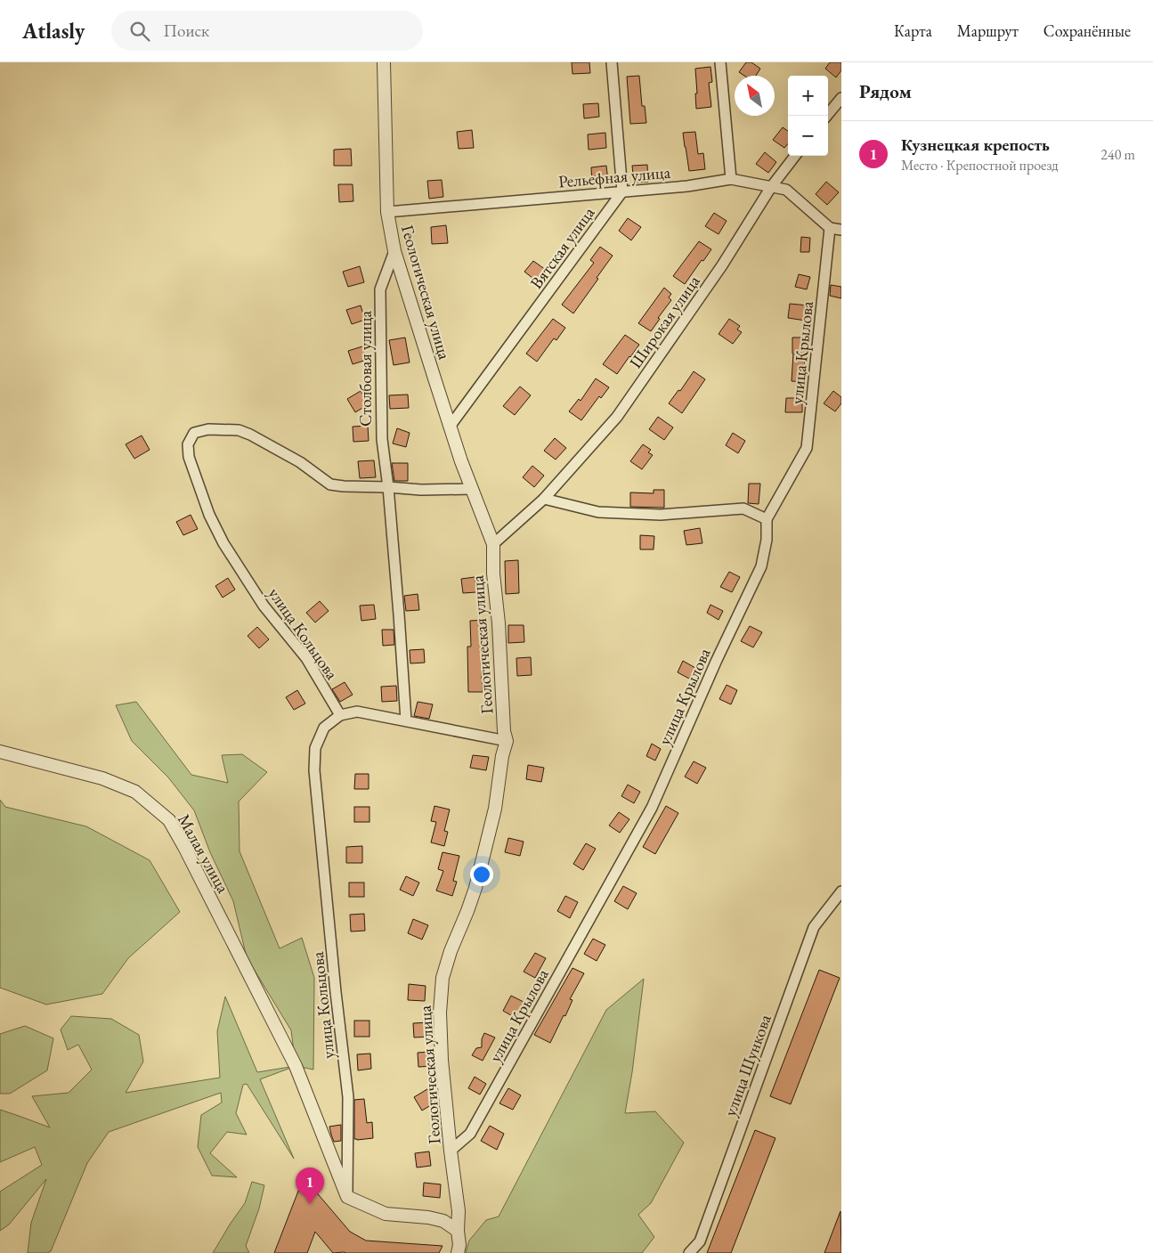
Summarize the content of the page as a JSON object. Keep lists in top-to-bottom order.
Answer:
{
  "streets": {
    "street": [
      "Рельефная улица",
      "Вятская улица",
      "Геологическая улица",
      "Широкая улица",
      "улица Крылова",
      "Столбовая улица",
      "улица Кольцова",
      "Малая улица",
      "улица Шункова"
    ]
  },
  "crossings": [
    ["Рельефная улица", "Вятская улица"],
    ["Рельефная улица", "Геологическая улица"],
    ["Рельефная улица", "Широкая улица"],
    ["Рельефная улица", "улица Крылова"],
    ["Вятская улица", "Геологическая улица"],
    ["Геологическая улица", "Широкая улица"],
    ["Геологическая улица", "улица Крылова"],
    ["Геологическая улица", "Столбовая улица"],
    ["Столбовая улица", "улица Кольцова"],
    ["улица Кольцова", "Малая улица"]
  ],
  "north": "top left",
  "page": {
    "header": "Atlasly",
    "search": "Поиск",
    "nav": ["Карта", "Маршрут", "Сохранённые"],
    "heading": "Рядом",
    "map_buttons": ["+", "−"],
    "list": [
      {
        "mark": "1",
        "name": "Кузнецкая крепость",
        "note": "Место · Крепостной проезд",
        "value": "240 m"
      }
    ],
    "pins": "1"
  }
}
